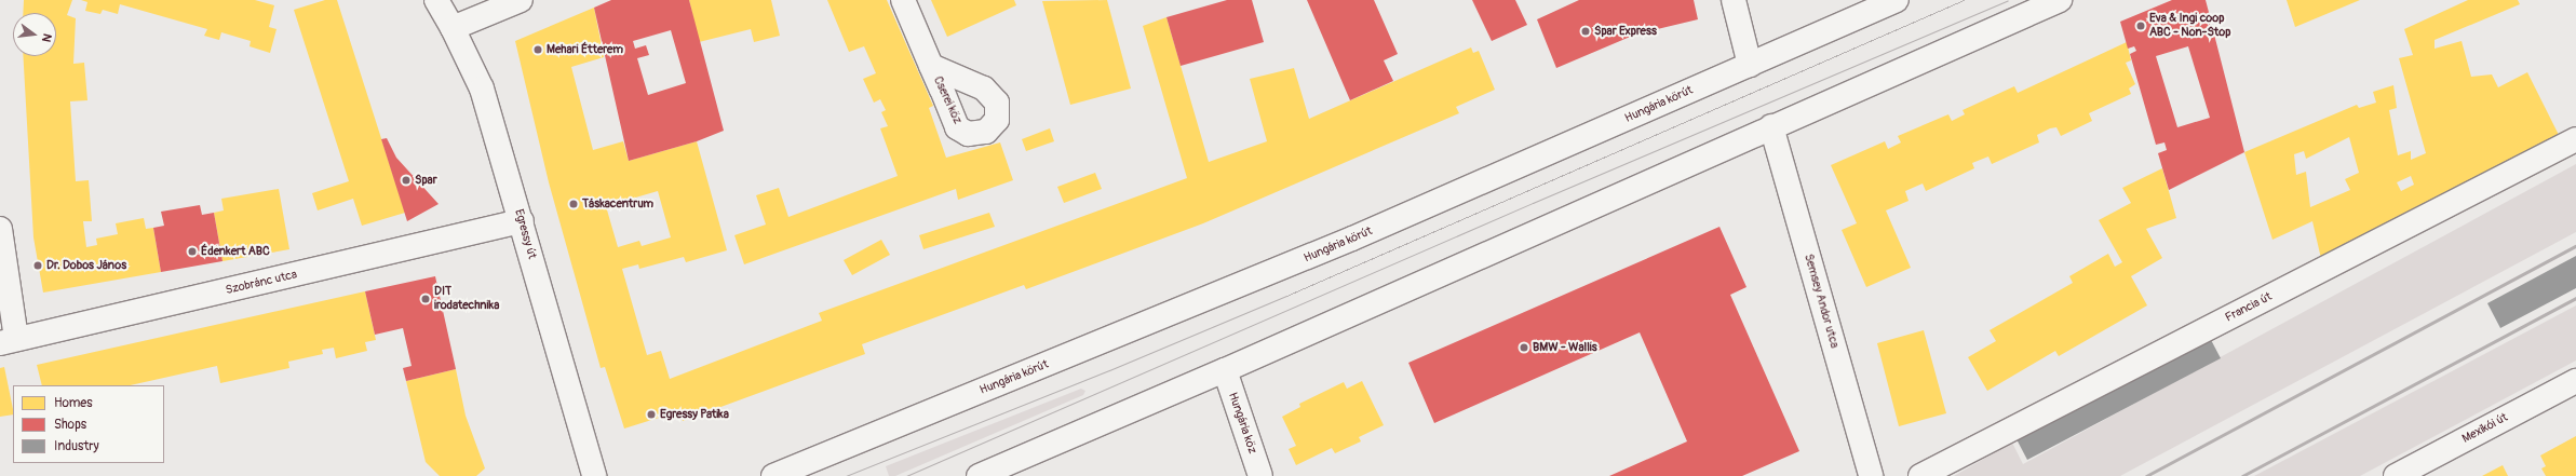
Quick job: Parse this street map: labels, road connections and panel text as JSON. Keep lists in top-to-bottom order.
{
  "streets": {
    "street": [
      "Cserei köz",
      "Hungária körút",
      "Egressy út",
      "Szobránc utca",
      "Semsey Andor utca",
      "Francia út",
      "Hungária köz",
      "Mexikói út"
    ]
  },
  "crossings": [
    ["Egressy út", "Szobránc utca"]
  ],
  "places": [
    "Eva & Ingi coop ABC - Non-Stop",
    "Spar Express",
    "Mehari Étterem",
    "Spar",
    "Táskacentrum",
    "Édenkert ABC",
    "Dr. Dobos János",
    "DIT irodatechnika",
    "BMW - Wallis",
    "Egressy Patika"
  ],
  "legend": ["Homes", "Shops", "Industry"],
  "north": "right"
}
